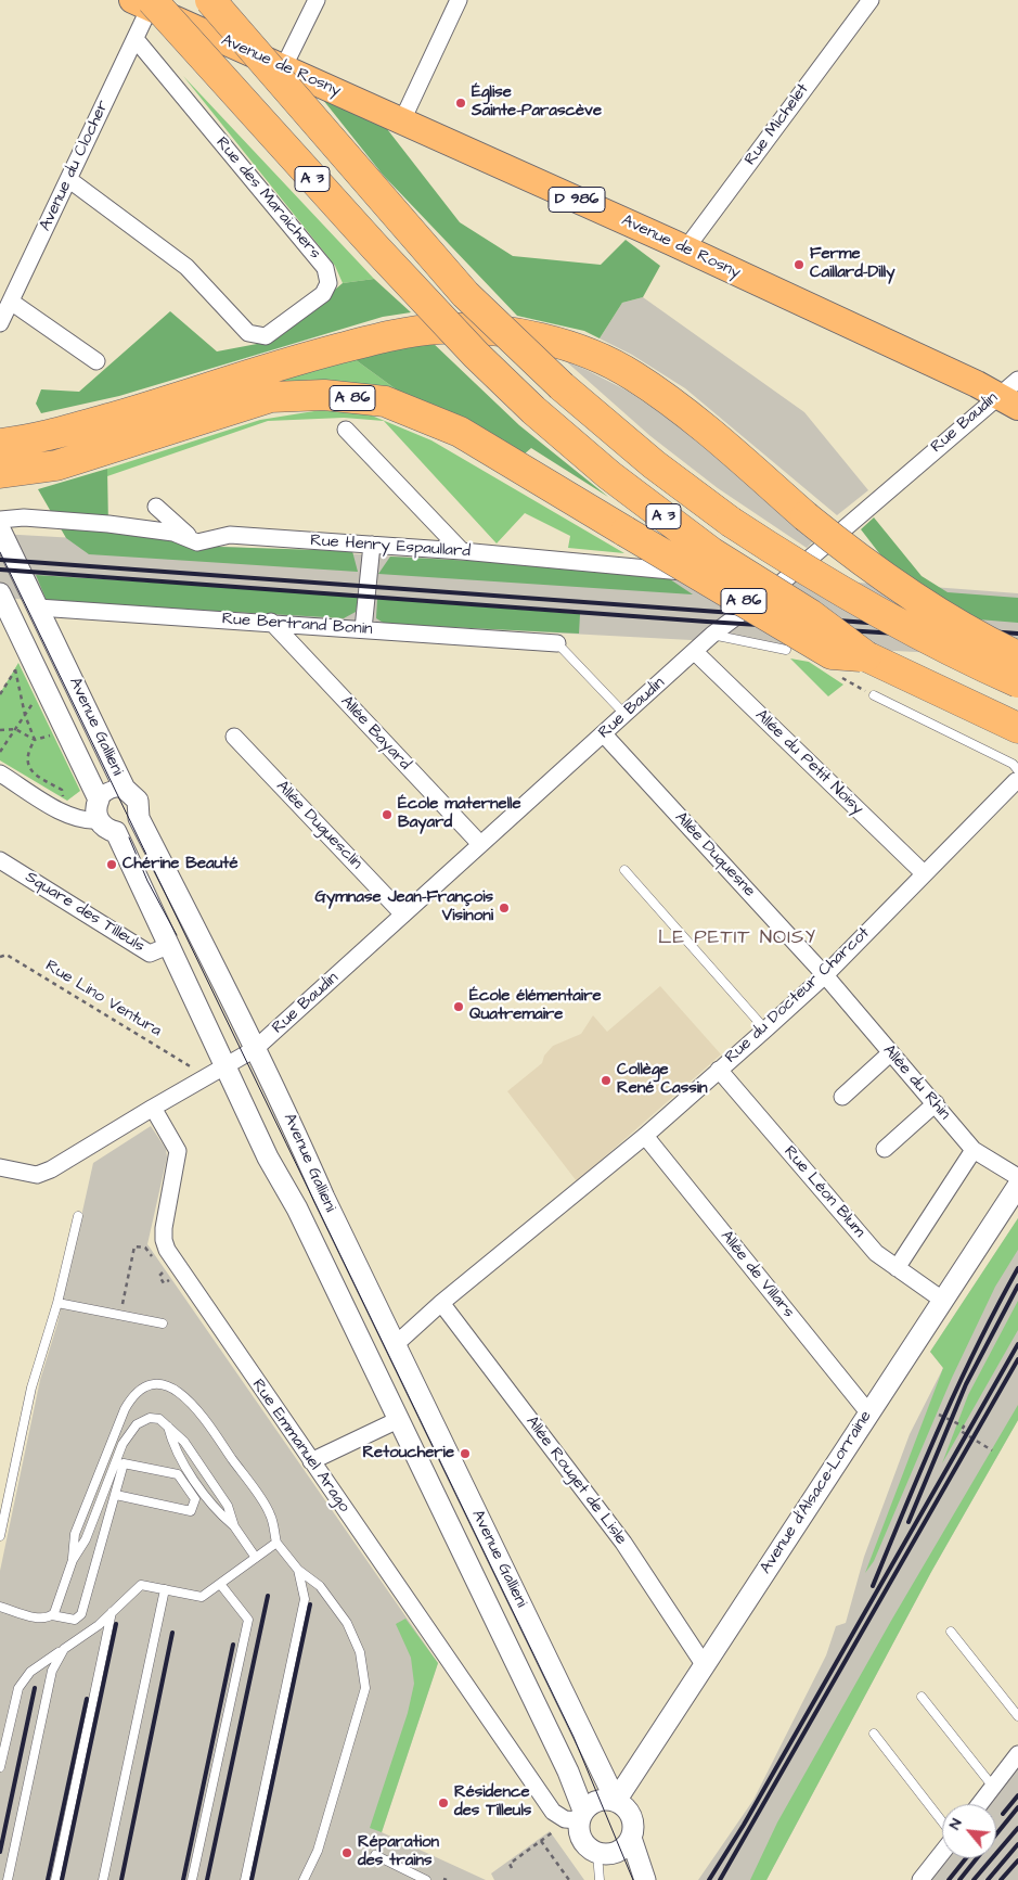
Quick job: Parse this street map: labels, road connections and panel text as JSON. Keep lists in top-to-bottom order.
{
  "streets": {
    "highway": ["A 3", "A 86"],
    "main road": ["Avenue de Rosny", "D 986"],
    "street": [
      "Rue Michelet",
      "Avenue du Clocher",
      "Rue des Maraichers",
      "Rue Baudin",
      "Rue Henry Espaullard",
      "Rue Bertrand Bonin",
      "Avenue Gallieni",
      "Allée Bayard",
      "Allée du Petit Noisy",
      "Allée Duguesclin",
      "Allée Duquesne",
      "Square des Tilleuls",
      "Rue du Docteur Charcot",
      "Allée du Rhin",
      "Rue Léon Blum",
      "Allée de Villars",
      "Rue Emmanuel Arago",
      "Allée Rouget de Lisle",
      "Avenue d'Alsace-Lorraine"
    ],
    "path": ["Rue Lino Ventura"]
  },
  "crossings": [
    ["Avenue de Rosny", "Rue Michelet"],
    ["Avenue de Rosny", "Avenue du Clocher"],
    ["Avenue de Rosny", "A 3"],
    ["Avenue de Rosny", "Rue Baudin"],
    ["Avenue du Clocher", "A 3"],
    ["Avenue du Clocher", "Rue des Maraichers"],
    ["A 3", "A 86"],
    ["Rue Baudin", "Rue Henry Espaullard"],
    ["Rue Baudin", "Avenue Gallieni"],
    ["Rue Baudin", "Allée Bayard"],
    ["Rue Baudin", "Allée du Petit Noisy"],
    ["Rue Baudin", "Allée Duguesclin"],
    ["Rue Baudin", "Allée Duquesne"],
    ["Rue Bertrand Bonin", "Avenue Gallieni"],
    ["Rue Bertrand Bonin", "Allée Bayard"],
    ["Avenue Gallieni", "Square des Tilleuls"],
    ["Avenue Gallieni", "Rue du Docteur Charcot"],
    ["Avenue Gallieni", "Rue Emmanuel Arago"],
    ["Avenue Gallieni", "Avenue d'Alsace-Lorraine"],
    ["Allée du Petit Noisy", "Rue du Docteur Charcot"],
    ["Allée Duquesne", "Rue du Docteur Charcot"],
    ["Allée Duquesne", "Allée du Rhin"],
    ["Rue du Docteur Charcot", "Allée du Rhin"],
    ["Rue du Docteur Charcot", "Rue Léon Blum"],
    ["Rue du Docteur Charcot", "Allée de Villars"],
    ["Rue du Docteur Charcot", "Allée Rouget de Lisle"],
    ["Rue Léon Blum", "Avenue d'Alsace-Lorraine"],
    ["Allée de Villars", "Avenue d'Alsace-Lorraine"],
    ["Rue Emmanuel Arago", "Avenue d'Alsace-Lorraine"],
    ["Allée Rouget de Lisle", "Avenue d'Alsace-Lorraine"]
  ],
  "districts": ["LE PETIT NOISY"],
  "places": [
    "Église Sainte-Parascève",
    "Ferme Caillard-Dilly",
    "École maternelle Bayard",
    "Chérine Beauté",
    "Gymnase Jean-François Visinoni",
    "École élémentaire Quatremaire",
    "Collège René Cassin",
    "Retoucherie",
    "Résidence des Tilleuls",
    "Réparation des trains"
  ],
  "north": "top left"
}
